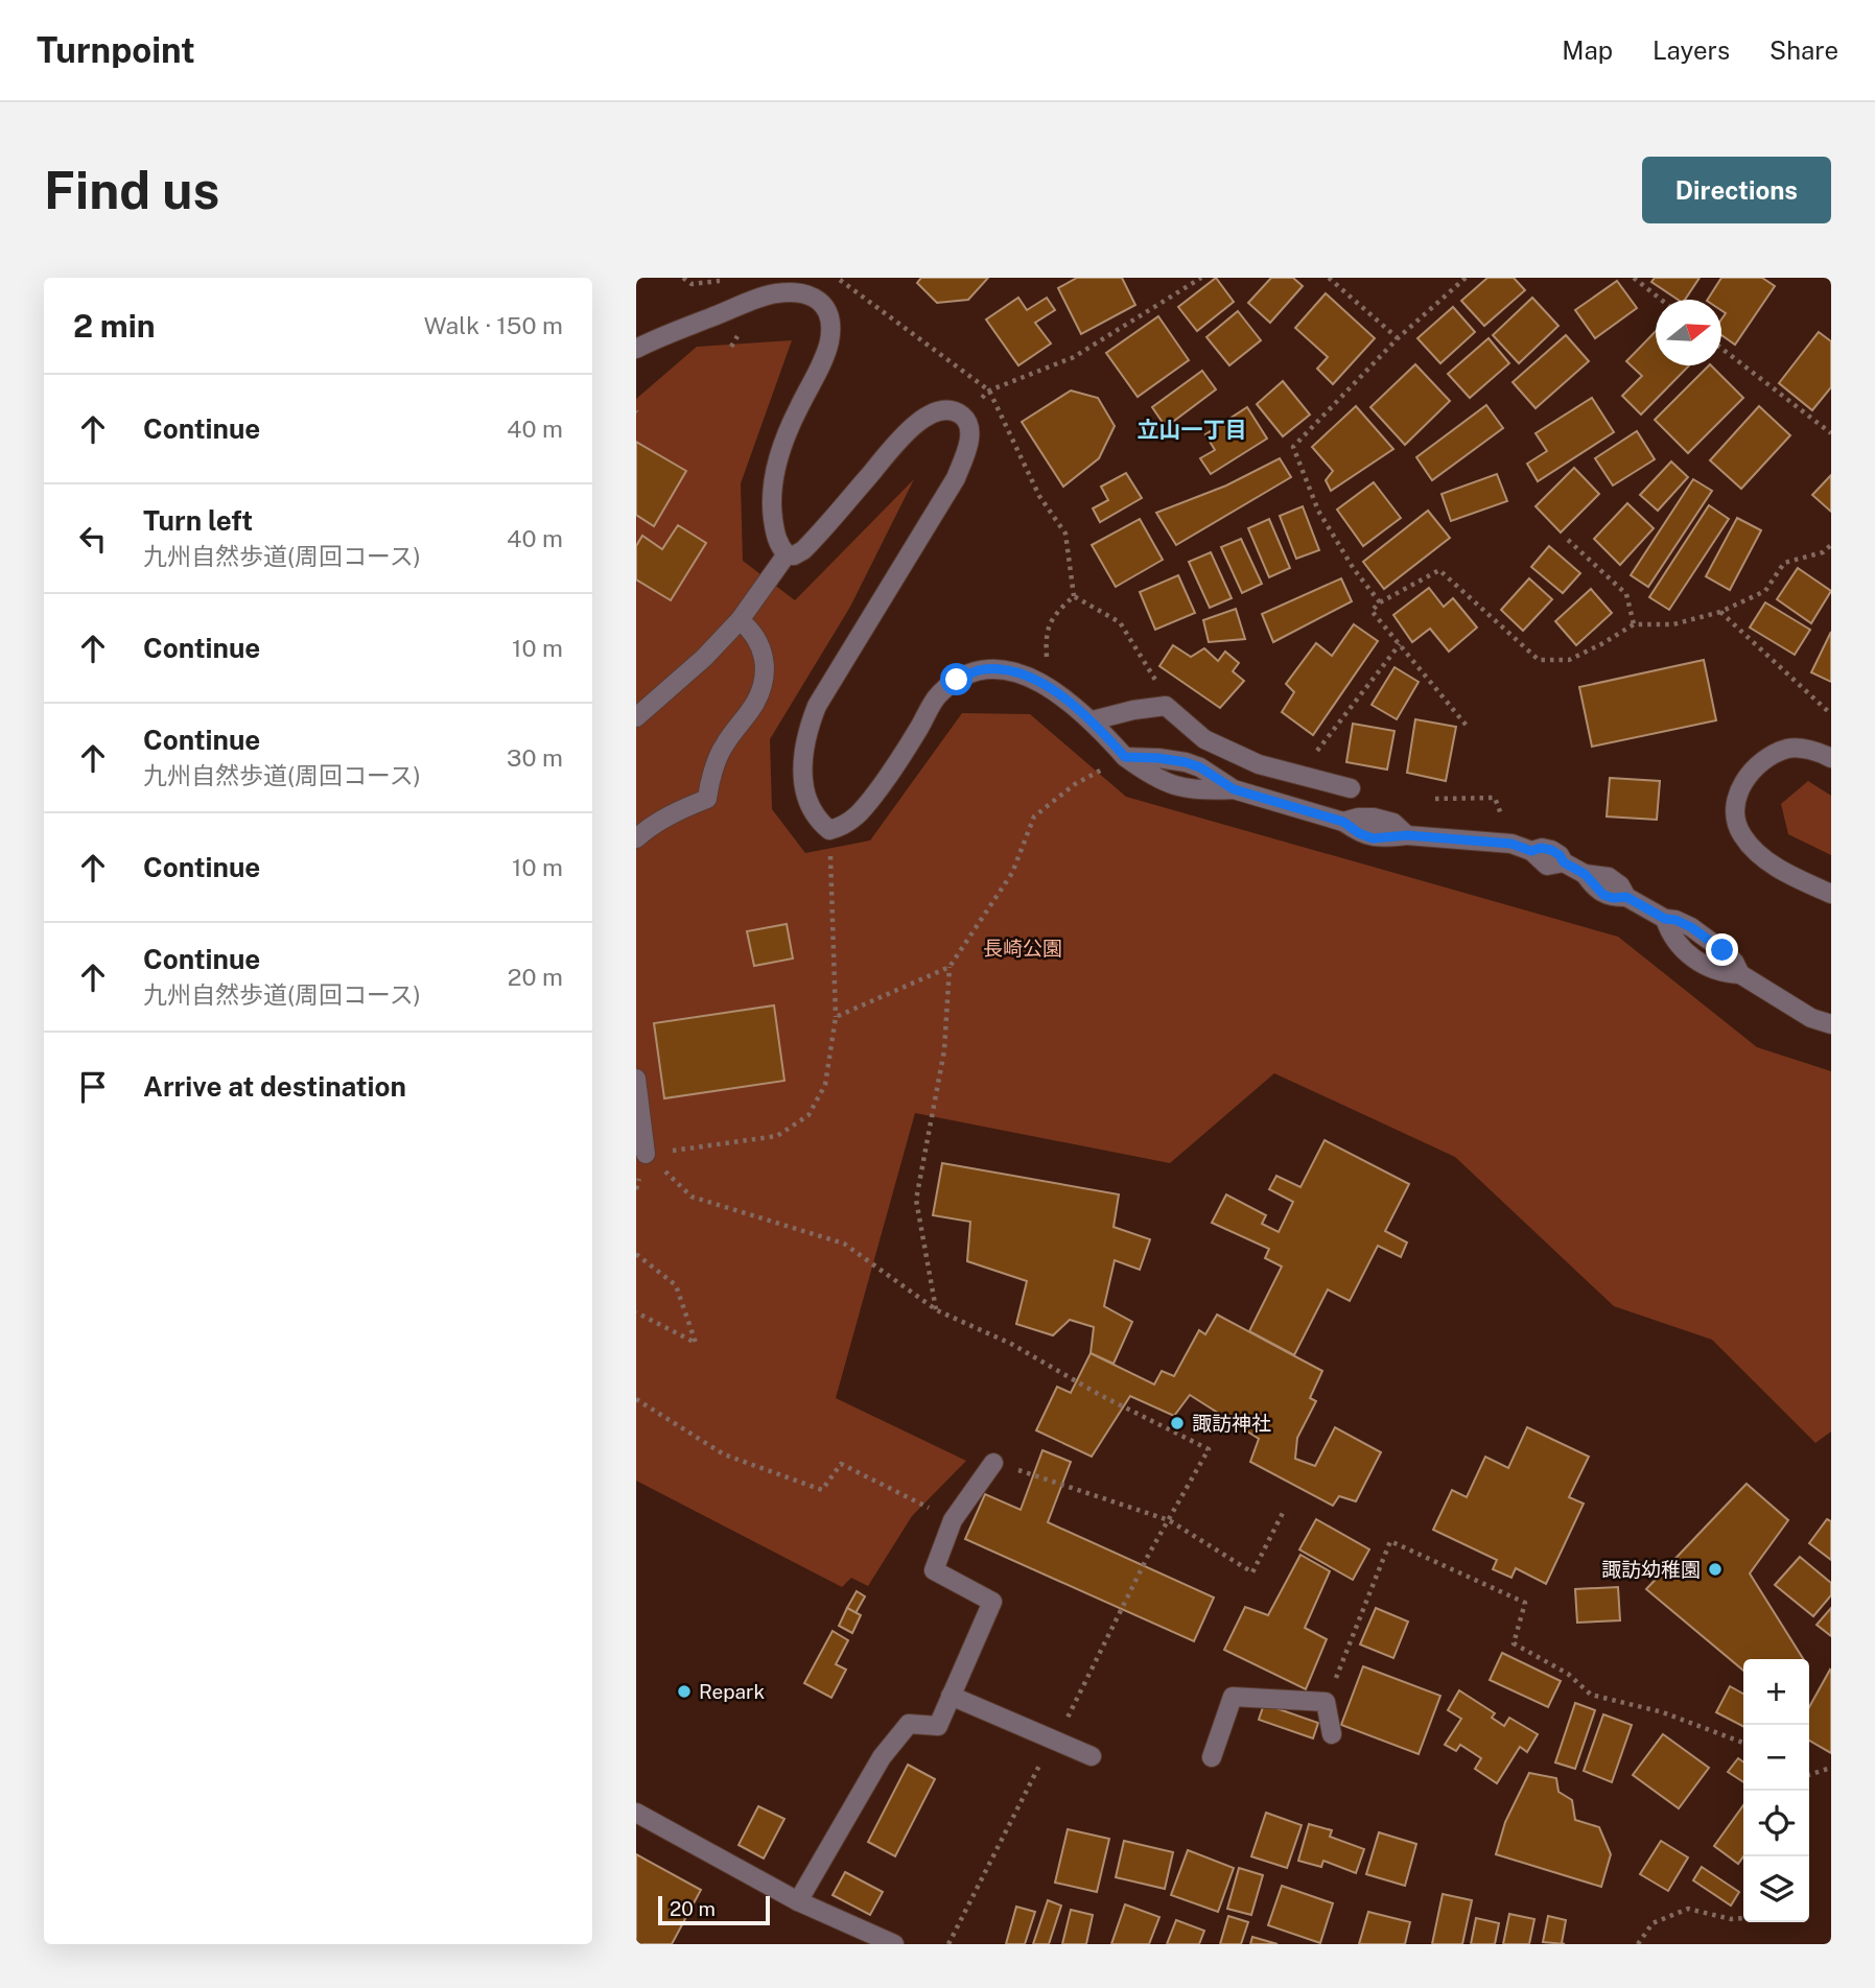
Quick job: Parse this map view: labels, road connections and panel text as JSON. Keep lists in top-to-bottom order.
{
  "districts": ["立山一丁目"],
  "parks": ["長崎公園"],
  "places": ["諏訪神社", "諏訪幼稚園", "Repark"],
  "scale_bar": "20 m",
  "north": "right",
  "page": {
    "header": "Turnpoint",
    "nav": ["Map", "Layers", "Share"],
    "buttons": "Directions",
    "title": "Find us",
    "heading": ["2 min", "Walk · 150 m"],
    "list": [
      ["Continue", "40 m"],
      ["Turn left", "九州自然歩道(周回コース)", "40 m"],
      ["Continue", "10 m"],
      ["Continue", "九州自然歩道(周回コース)", "30 m"],
      ["Continue", "10 m"],
      ["Continue", "九州自然歩道(周回コース)", "20 m"],
      "Arrive at destination"
    ],
    "map_buttons": ["+", "−"],
    "scale": "20 m"
  }
}
